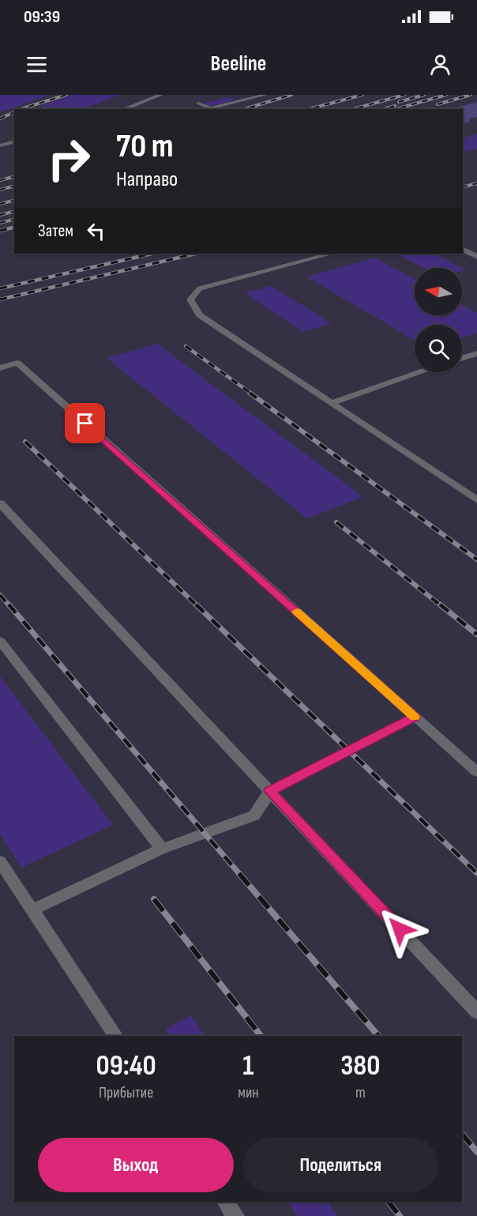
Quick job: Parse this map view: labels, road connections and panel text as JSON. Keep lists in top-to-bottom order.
{
  "north": "left",
  "page": {
    "status": "09:39",
    "header": "Beeline",
    "turn": ["70 m", "Направо"],
    "then": "Затем",
    "eta": [
      "09:40",
      "Прибытие",
      "1",
      "мин",
      "380",
      "m"
    ],
    "buttons": ["Выход", "Поделиться"]
  }
}
